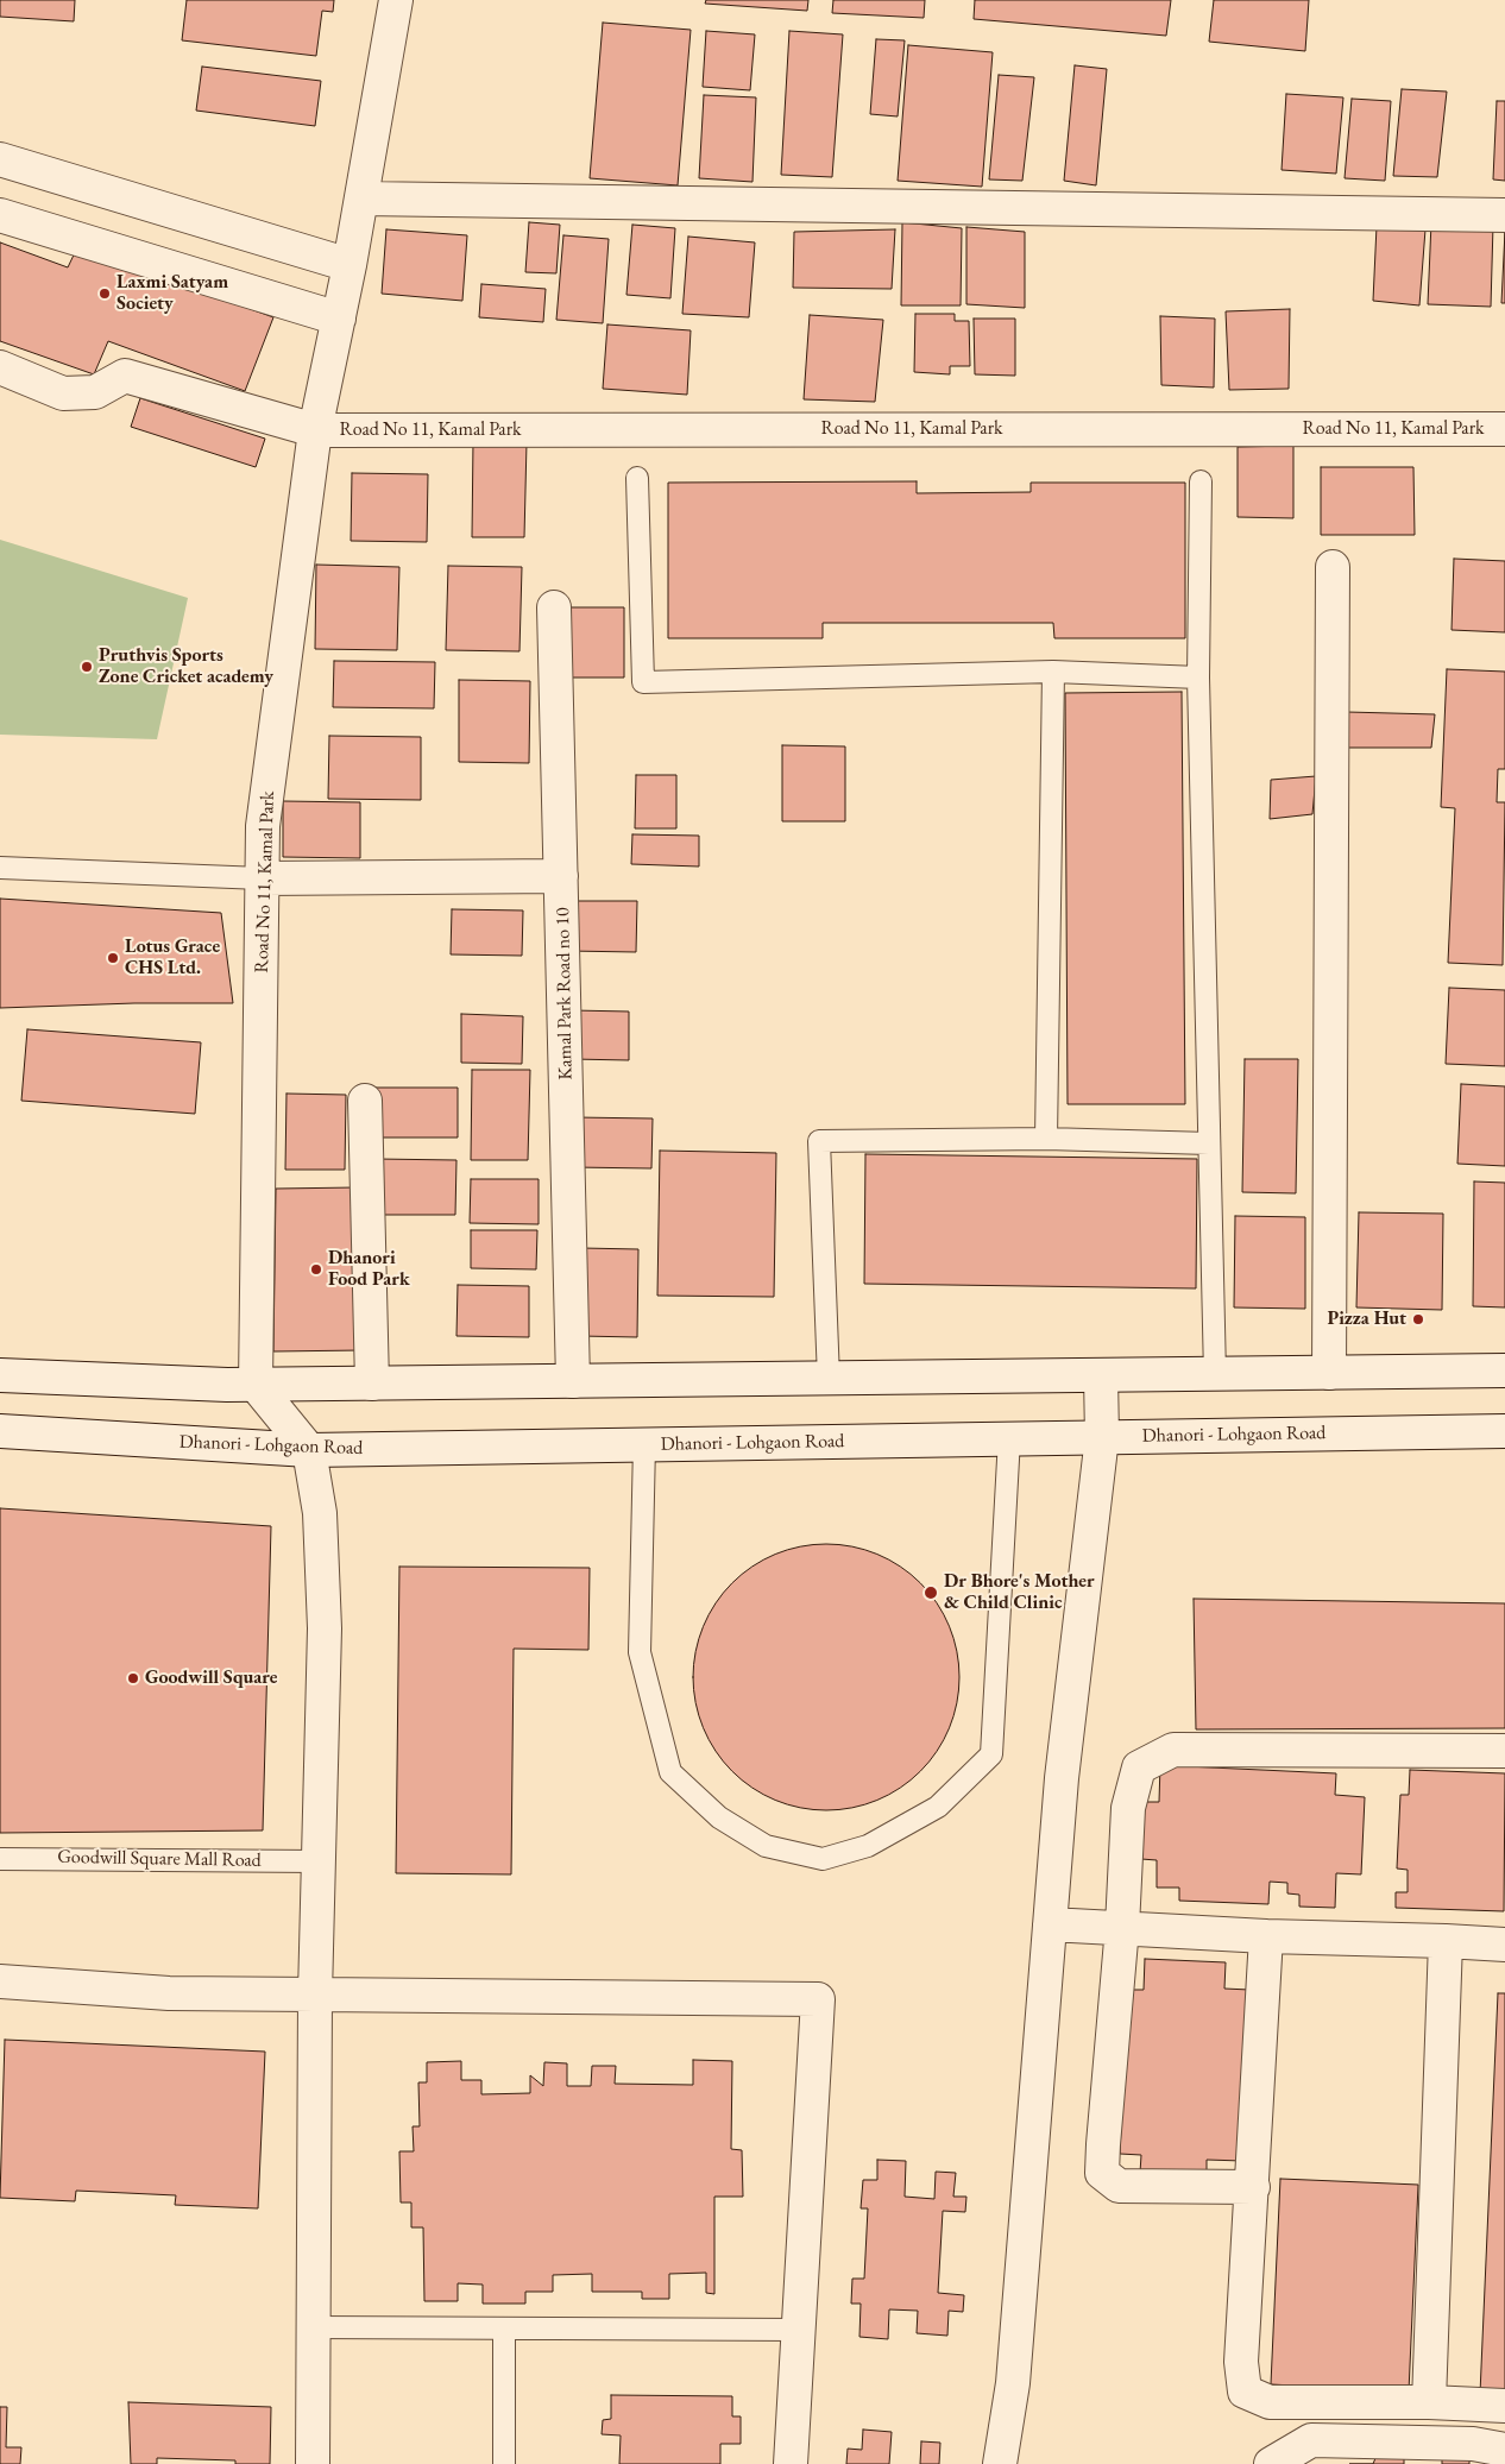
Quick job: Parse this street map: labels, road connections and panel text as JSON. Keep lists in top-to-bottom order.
{
  "streets": {
    "street": ["Road No 11, Kamal Park", "Kamal Park Road no 10", "Dhanori - Lohgaon Road"],
    "lane": ["Goodwill Square Mall Road"]
  },
  "places": [
    "Laxmi Satyam Society",
    "Pruthvis Sports Zone Cricket academy",
    "Lotus Grace CHS Ltd.",
    "Dhanori Food Park",
    "Pizza Hut",
    "Dr Bhore's Mother & Child Clinic",
    "Goodwill Square"
  ]
}
